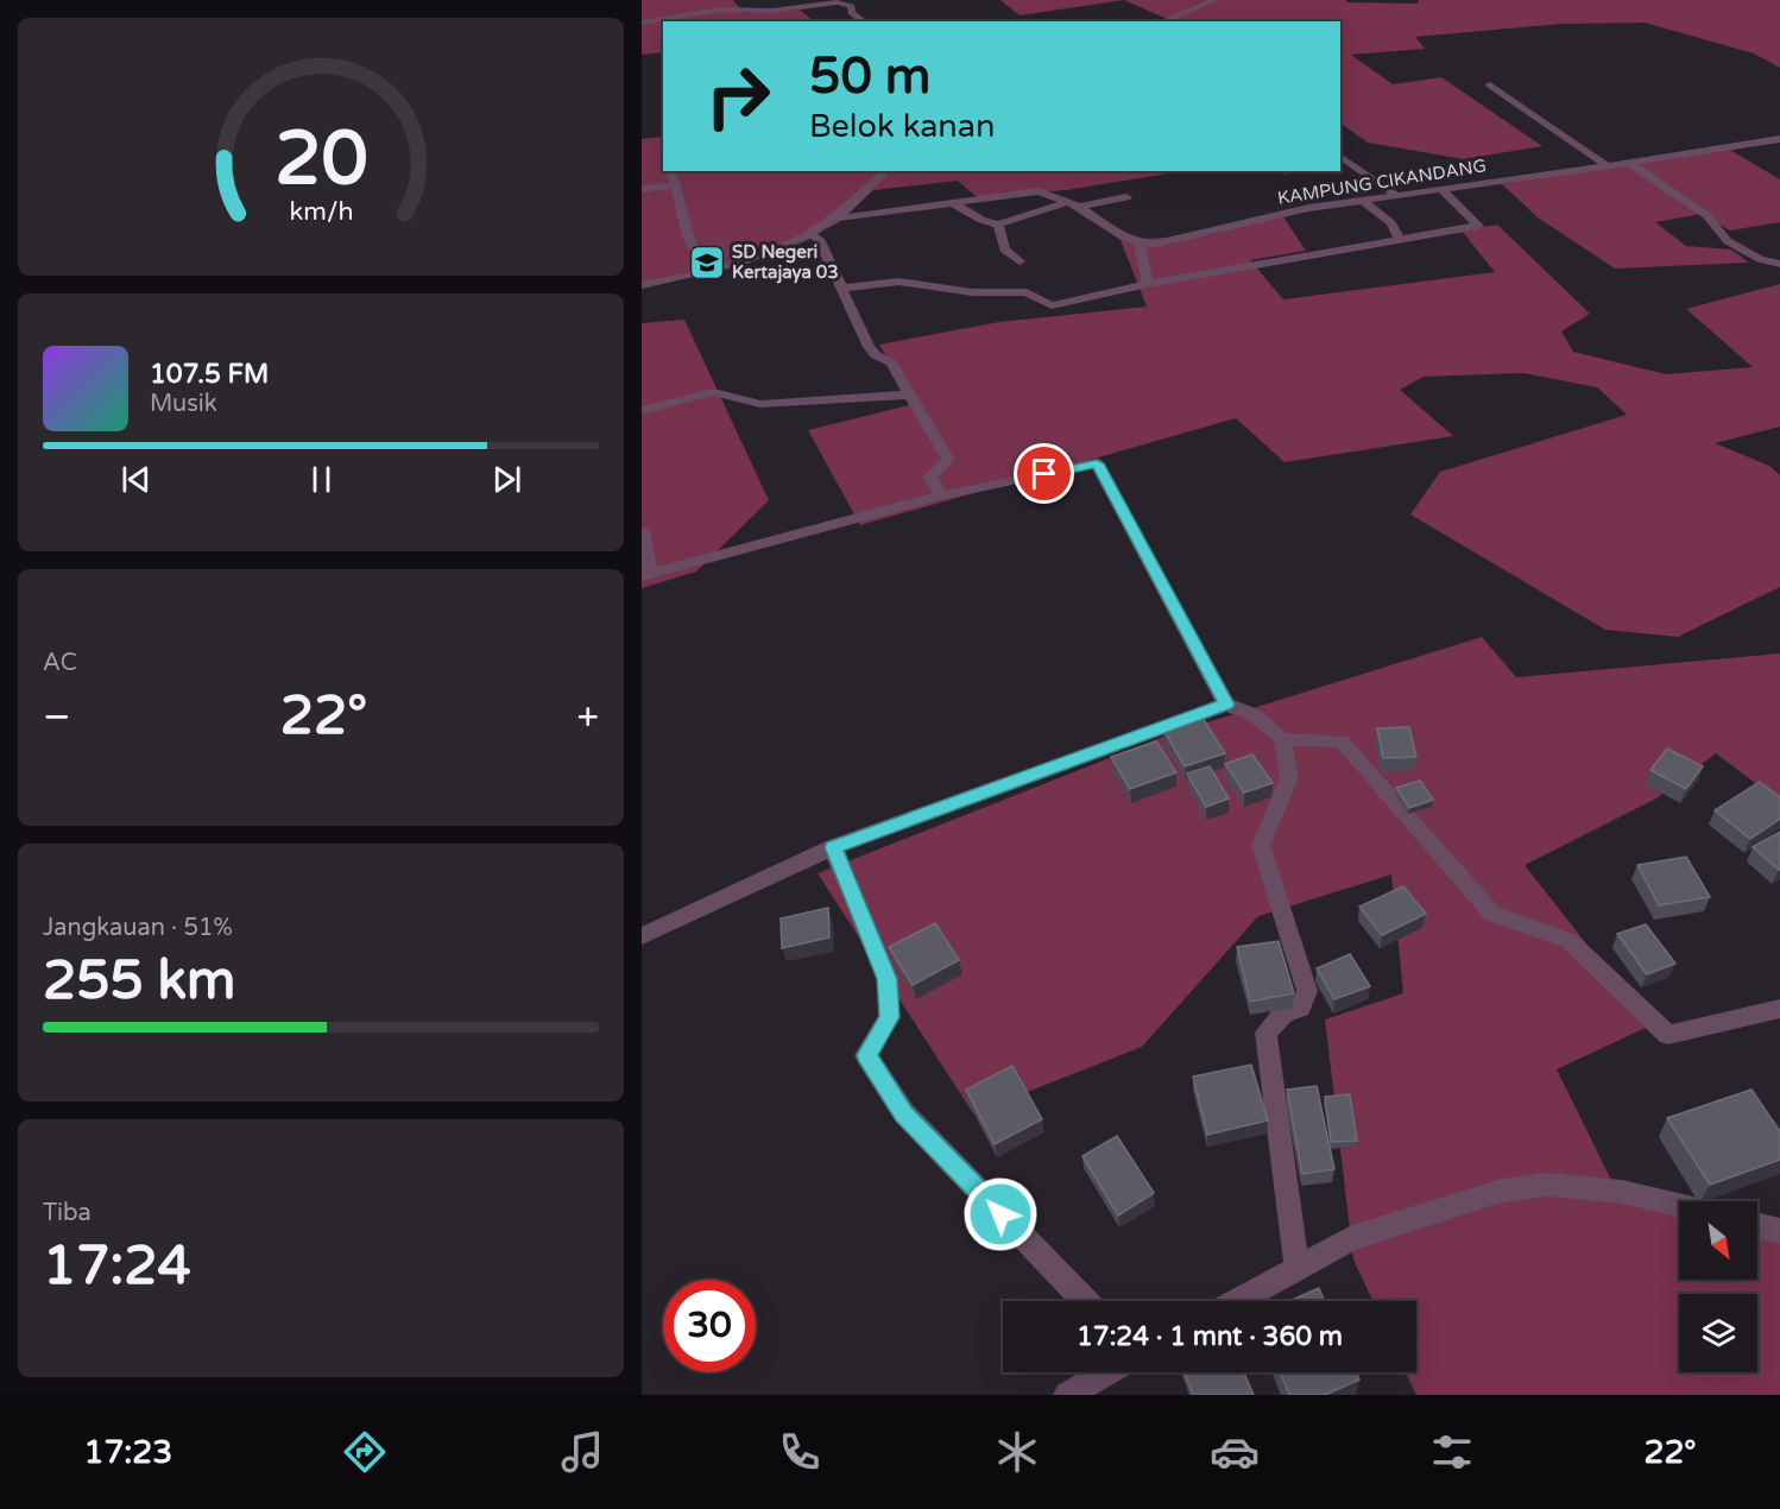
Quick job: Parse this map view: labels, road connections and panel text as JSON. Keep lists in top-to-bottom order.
{
  "streets": {
    "street": ["KAMPUNG CIKANDANG"]
  },
  "places": {
    "school or university": ["SD Negeri Kertajaya 03"]
  },
  "north": "bottom right",
  "page": {
    "turn": ["50 m", "Belok kanan"],
    "song": ["107.5 FM", "Musik"],
    "tile": [
      "AC",
      ["Jangkauan · 51%", "255 km"],
      ["Tiba", "17:24"]
    ],
    "heat": ["−", "22°", "+"],
    "limit": "30",
    "trip": "17:24 · 1 mnt · 360 m",
    "tabs": ["17:23", "22°"],
    "gauge": ["20", "km/h"]
  }
}
